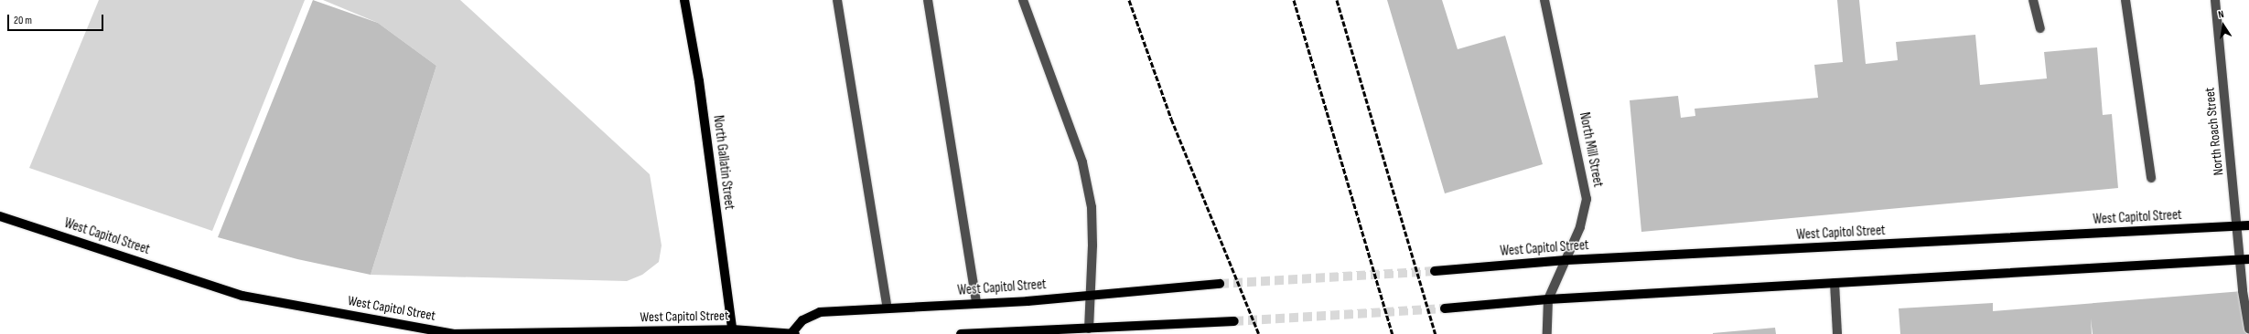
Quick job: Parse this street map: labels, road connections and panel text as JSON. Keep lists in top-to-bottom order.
{
  "streets": {
    "main road": ["North Gallatin Street", "West Capitol Street"],
    "street": ["North Roach Street", "North Mill Street"]
  },
  "crossings": [
    ["North Roach Street", "West Capitol Street"],
    ["North Mill Street", "West Capitol Street"],
    ["North Gallatin Street", "West Capitol Street"]
  ],
  "scale_bar": "20 m",
  "north": "top"
}
